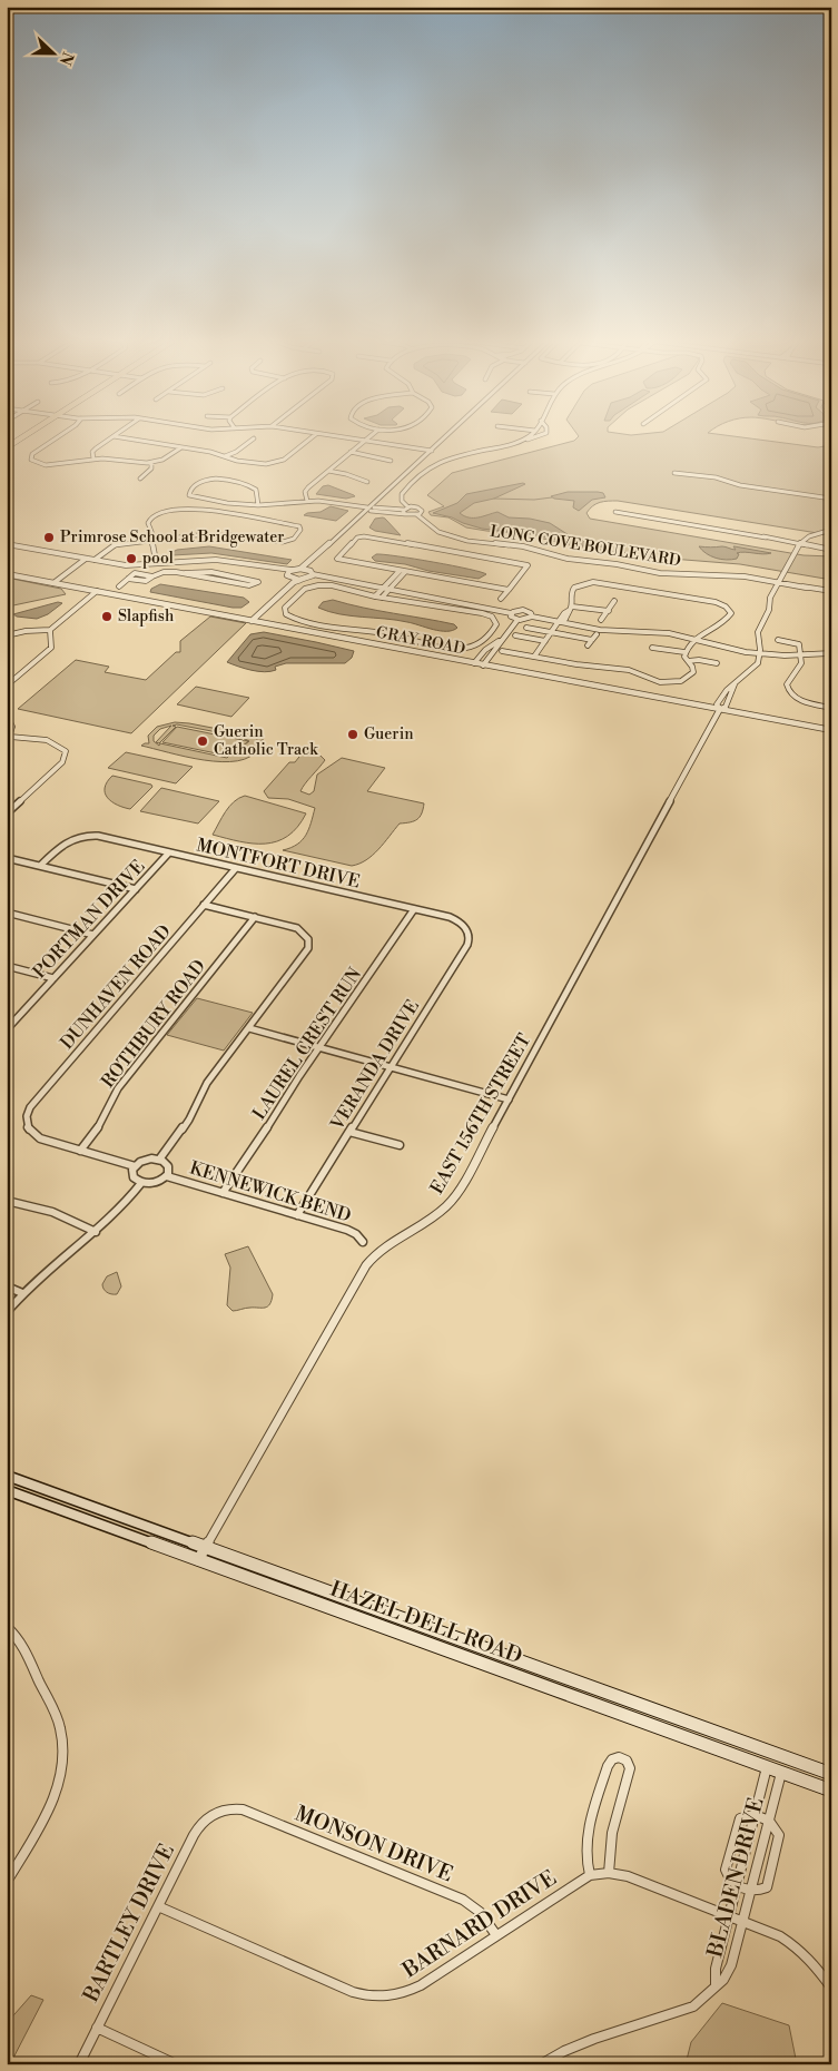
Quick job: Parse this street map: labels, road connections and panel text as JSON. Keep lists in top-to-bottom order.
{
  "streets": {
    "main road": ["HAZEL DELL ROAD"],
    "street": [
      "LONG COVE BOULEVARD",
      "GRAY ROAD",
      "MONTFORT DRIVE",
      "PORTMAN DRIVE",
      "DUNHAVEN ROAD",
      "ROTHBURY ROAD",
      "LAUREL CREST RUN",
      "VERANDA DRIVE",
      "EAST 156TH STREET",
      "KENNEWICK BEND",
      "MONSON DRIVE",
      "BLADEN DRIVE",
      "BARTLEY DRIVE",
      "BARNARD DRIVE"
    ]
  },
  "crossings": [
    ["GRAY ROAD", "EAST 156TH STREET"],
    ["MONTFORT DRIVE", "PORTMAN DRIVE"],
    ["MONTFORT DRIVE", "DUNHAVEN ROAD"],
    ["MONTFORT DRIVE", "LAUREL CREST RUN"],
    ["MONTFORT DRIVE", "VERANDA DRIVE"],
    ["DUNHAVEN ROAD", "ROTHBURY ROAD"],
    ["LAUREL CREST RUN", "KENNEWICK BEND"],
    ["VERANDA DRIVE", "KENNEWICK BEND"],
    ["EAST 156TH STREET", "HAZEL DELL ROAD"],
    ["HAZEL DELL ROAD", "BLADEN DRIVE"],
    ["MONSON DRIVE", "BARTLEY DRIVE"],
    ["MONSON DRIVE", "BARNARD DRIVE"],
    ["BLADEN DRIVE", "BARNARD DRIVE"],
    ["BARTLEY DRIVE", "BARNARD DRIVE"]
  ],
  "places": [
    "Primrose School at Bridgewater",
    "pool",
    "Slapfish",
    "Guerin",
    "Guerin Catholic Track"
  ],
  "north": "right"
}
